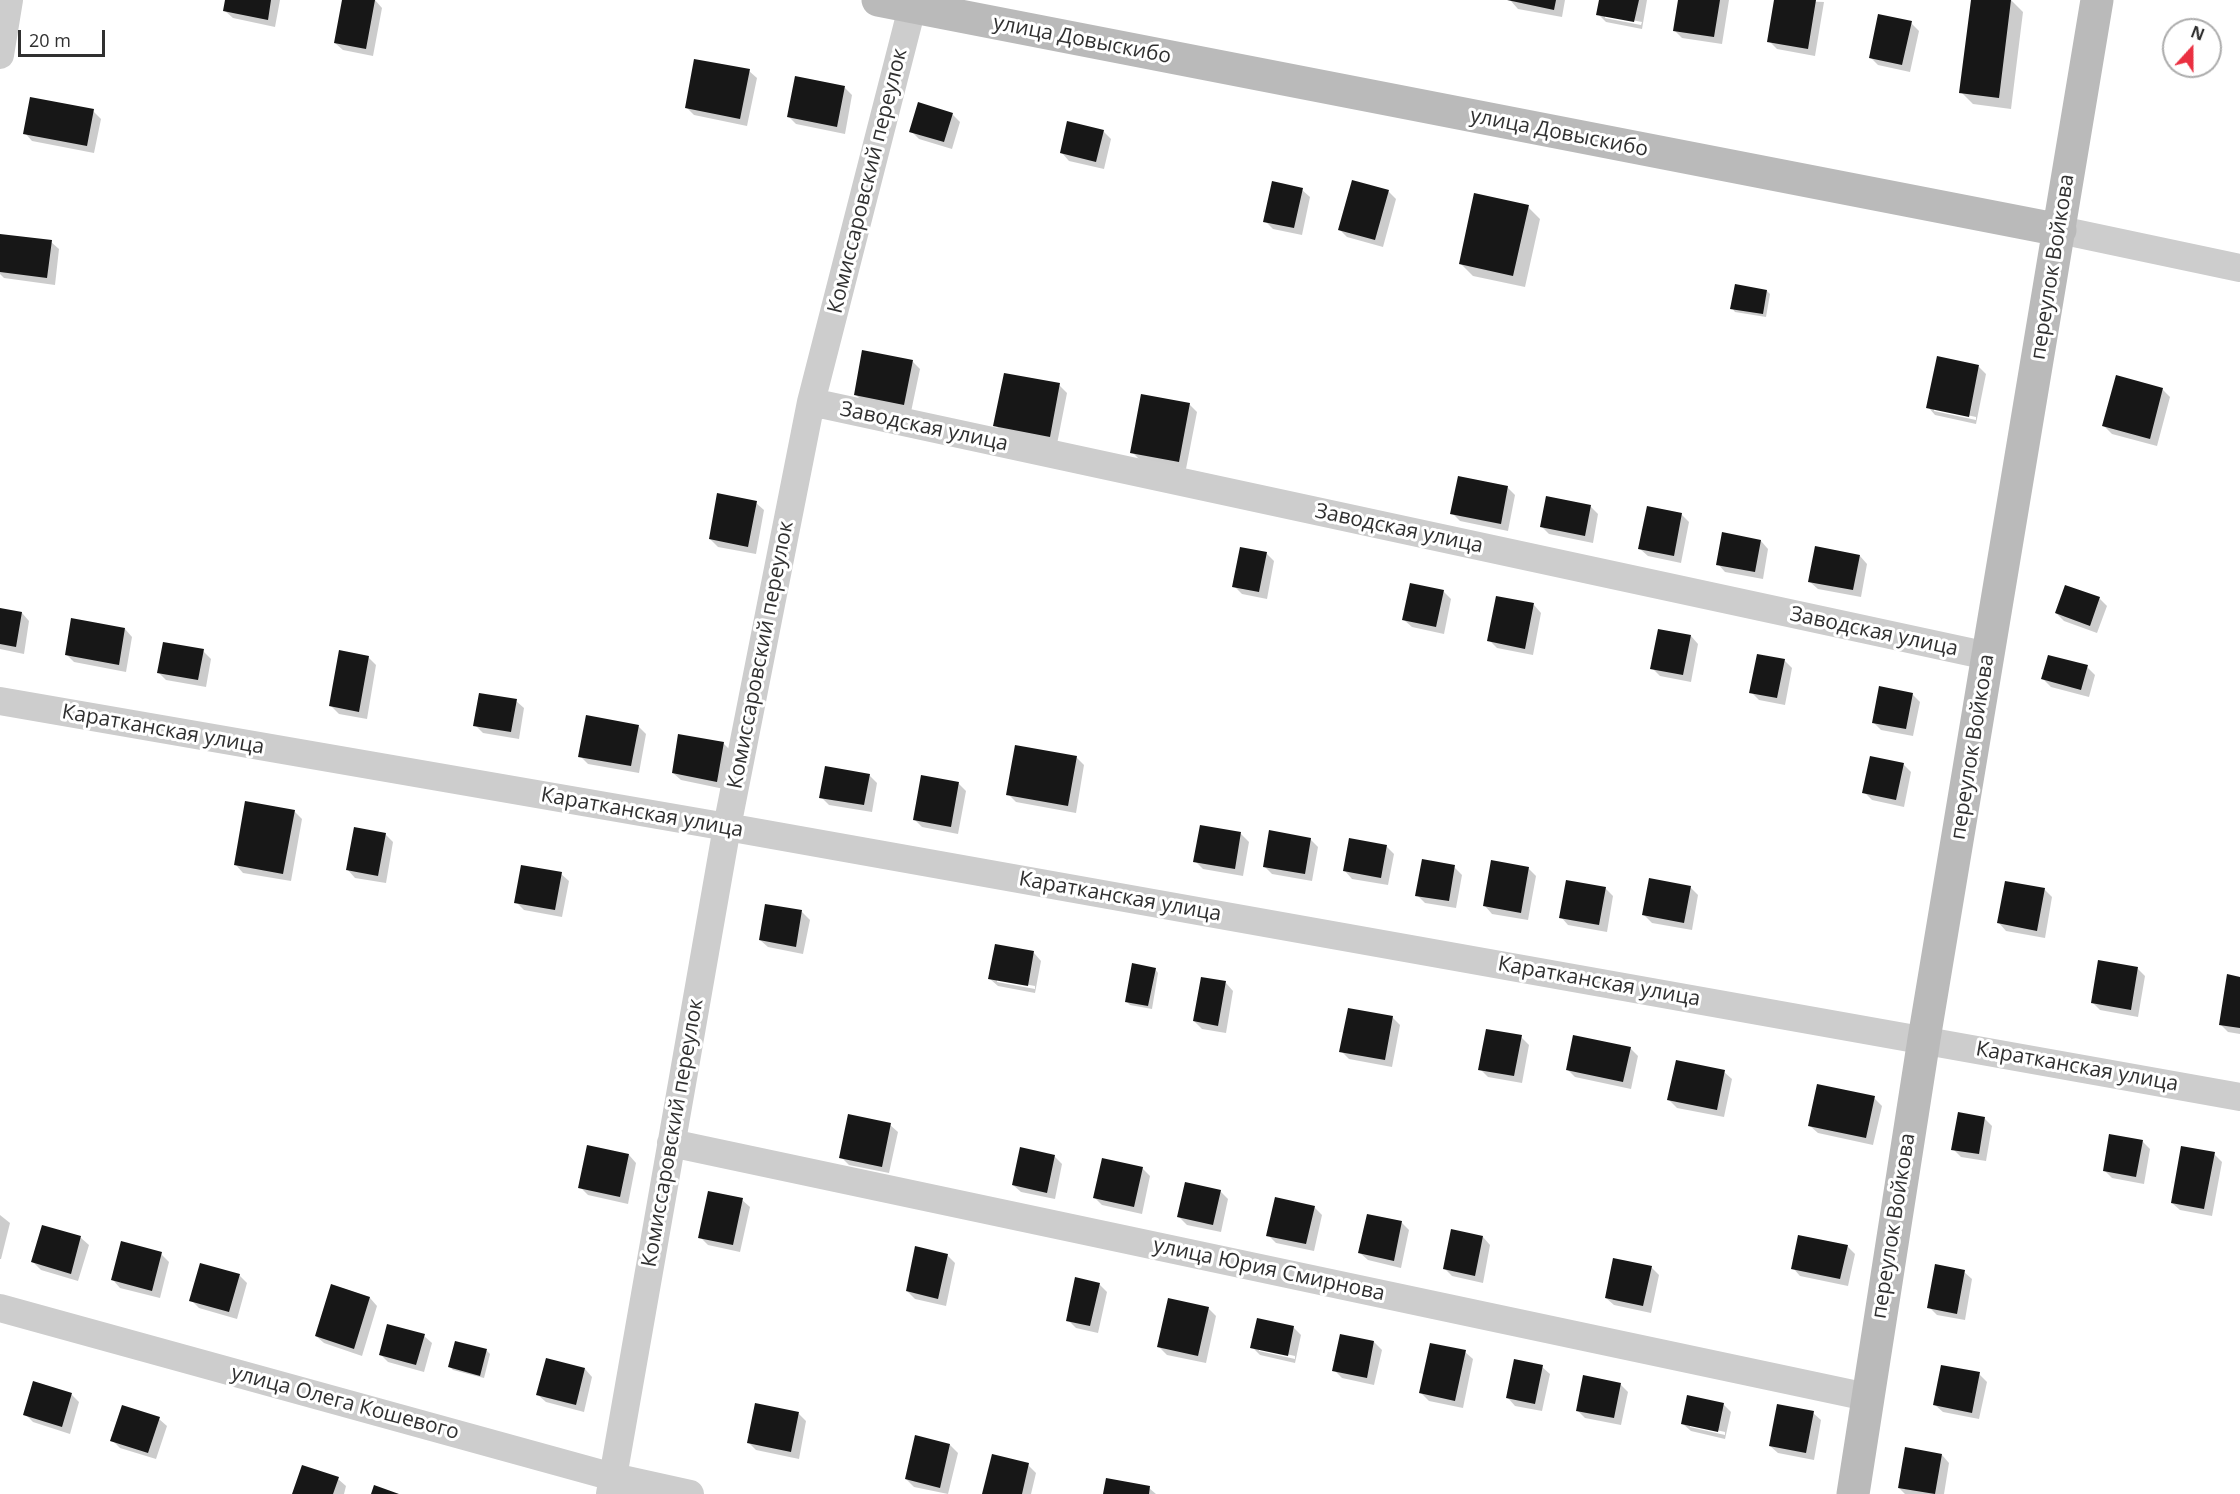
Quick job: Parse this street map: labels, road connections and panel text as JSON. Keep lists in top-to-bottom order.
{
  "streets": {
    "street": [
      "улица Довыскибо",
      "Комиссаровский переулок",
      "переулок Войкова",
      "Заводская улица",
      "Каратканская улица",
      "улица Юрия Смирнова",
      "улица Олега Кошевого"
    ]
  },
  "crossings": [
    ["улица Довыскибо", "Комиссаровский переулок"],
    ["улица Довыскибо", "переулок Войкова"],
    ["Комиссаровский переулок", "Заводская улица"],
    ["Комиссаровский переулок", "Каратканская улица"],
    ["Комиссаровский переулок", "улица Юрия Смирнова"],
    ["Комиссаровский переулок", "улица Олега Кошевого"],
    ["переулок Войкова", "Заводская улица"],
    ["переулок Войкова", "Каратканская улица"],
    ["переулок Войкова", "улица Юрия Смирнова"]
  ],
  "scale_bar": "20 m",
  "north": "top"
}
